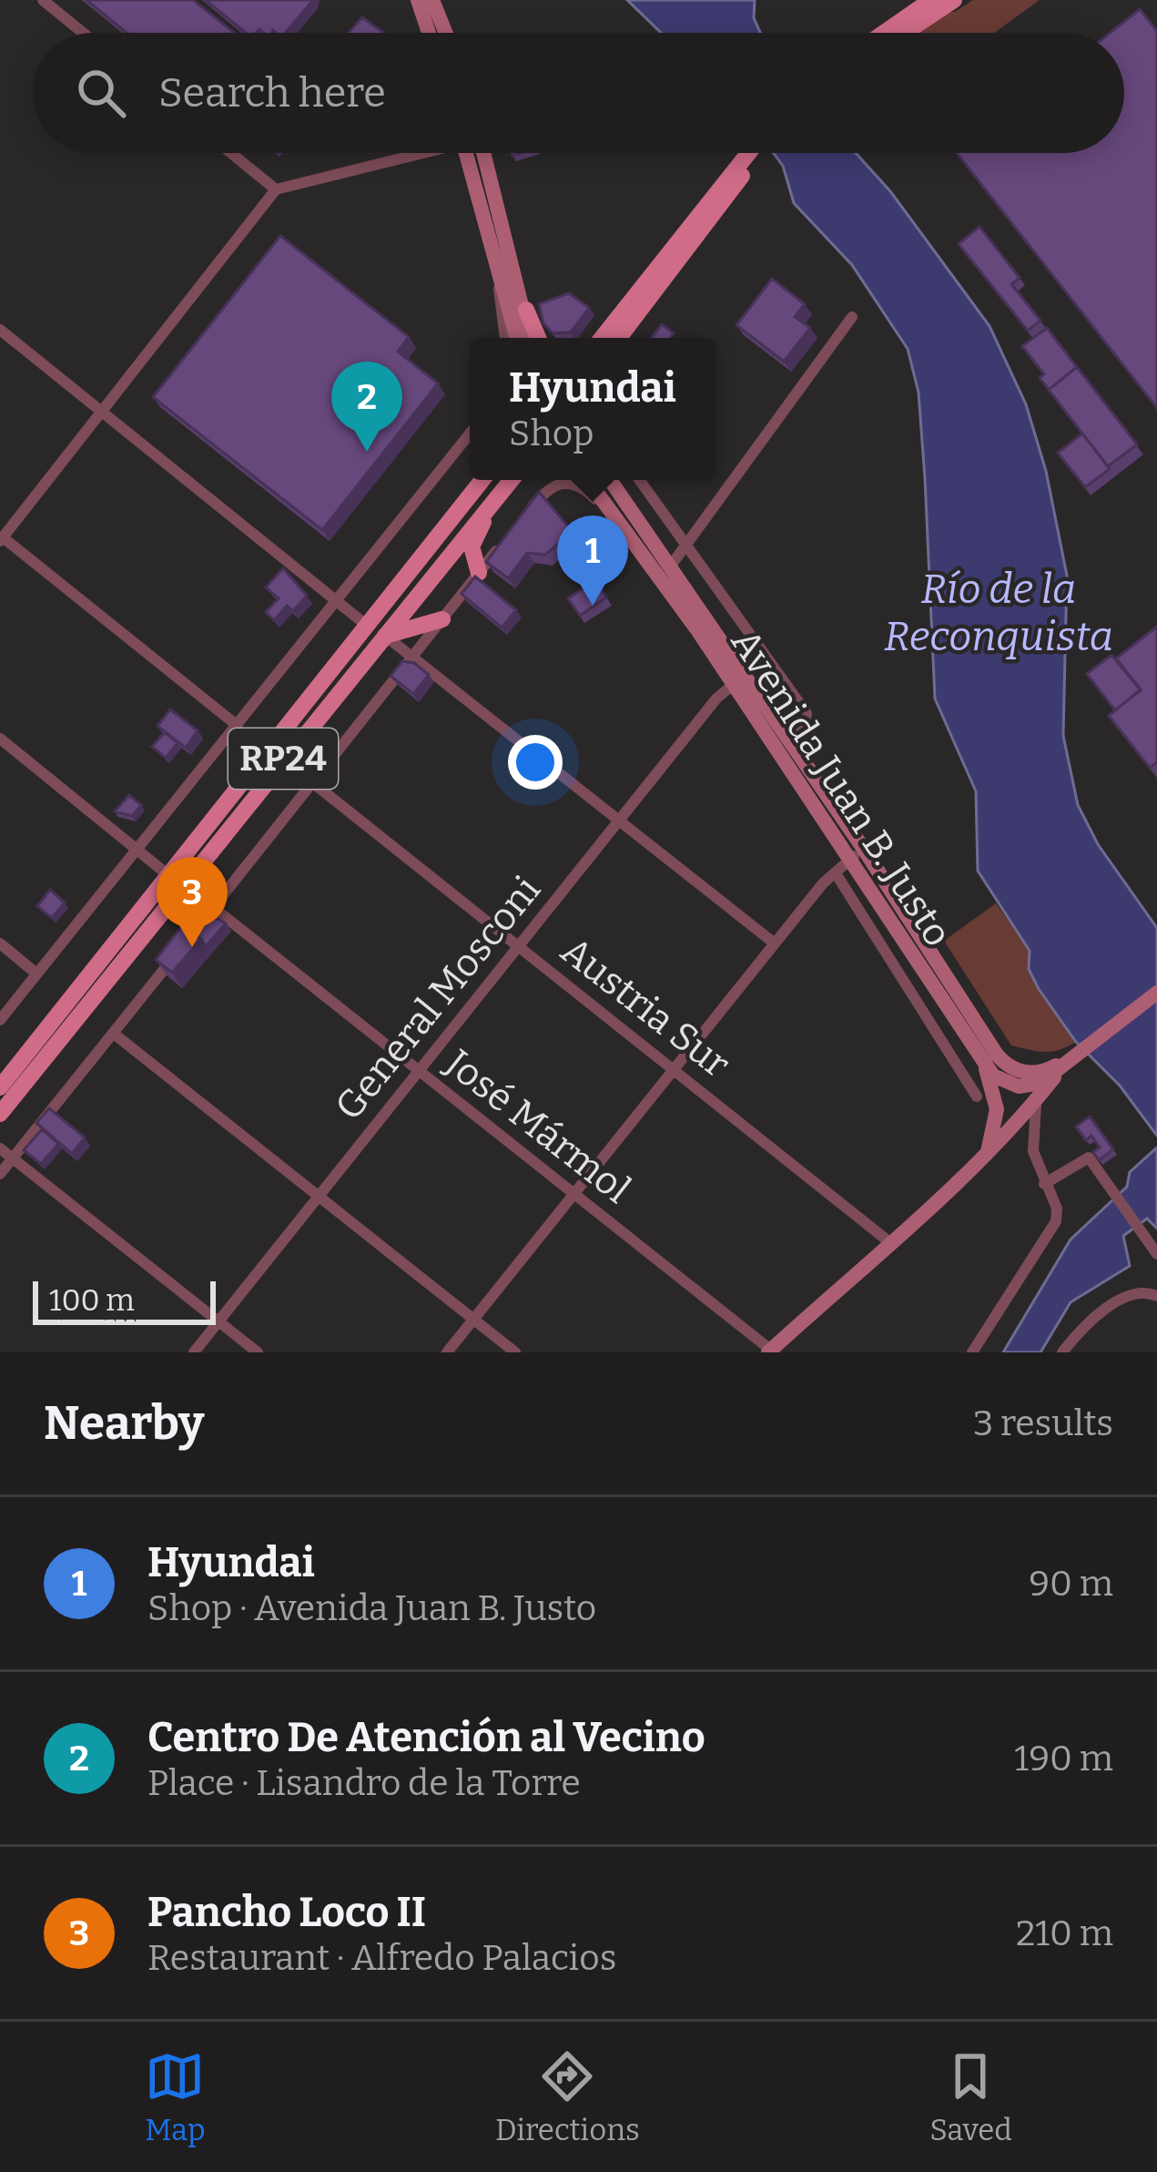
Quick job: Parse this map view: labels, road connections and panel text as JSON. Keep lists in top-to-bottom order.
{
  "streets": {
    "main road": ["RP24", "Avenida Juan B. Justo"],
    "street": ["General Mosconi", "Austria Sur", "José Mármol"]
  },
  "crossings": [
    ["RP24", "José Mármol"],
    ["Avenida Juan B. Justo", "General Mosconi"],
    ["General Mosconi", "Austria Sur"],
    ["General Mosconi", "José Mármol"]
  ],
  "water": ["Río de la Reconquista"],
  "scale_bar": "100 m",
  "page": {
    "search": "Search here",
    "popup": ["Hyundai", "Shop"],
    "pins": ["2", "1", "3"],
    "scale": "100 m",
    "heading": ["Nearby", "3 results"],
    "list": [
      {
        "mark": "1",
        "name": "Hyundai",
        "note": "Shop · Avenida Juan B. Justo",
        "value": "90 m"
      },
      {
        "mark": "2",
        "name": "Centro De Atención al Vecino",
        "note": "Place · Lisandro de la Torre",
        "value": "190 m"
      },
      {
        "mark": "3",
        "name": "Pancho Loco II",
        "note": "Restaurant · Alfredo Palacios",
        "value": "210 m"
      }
    ],
    "nav": ["Map", "Directions", "Saved"]
  }
}
